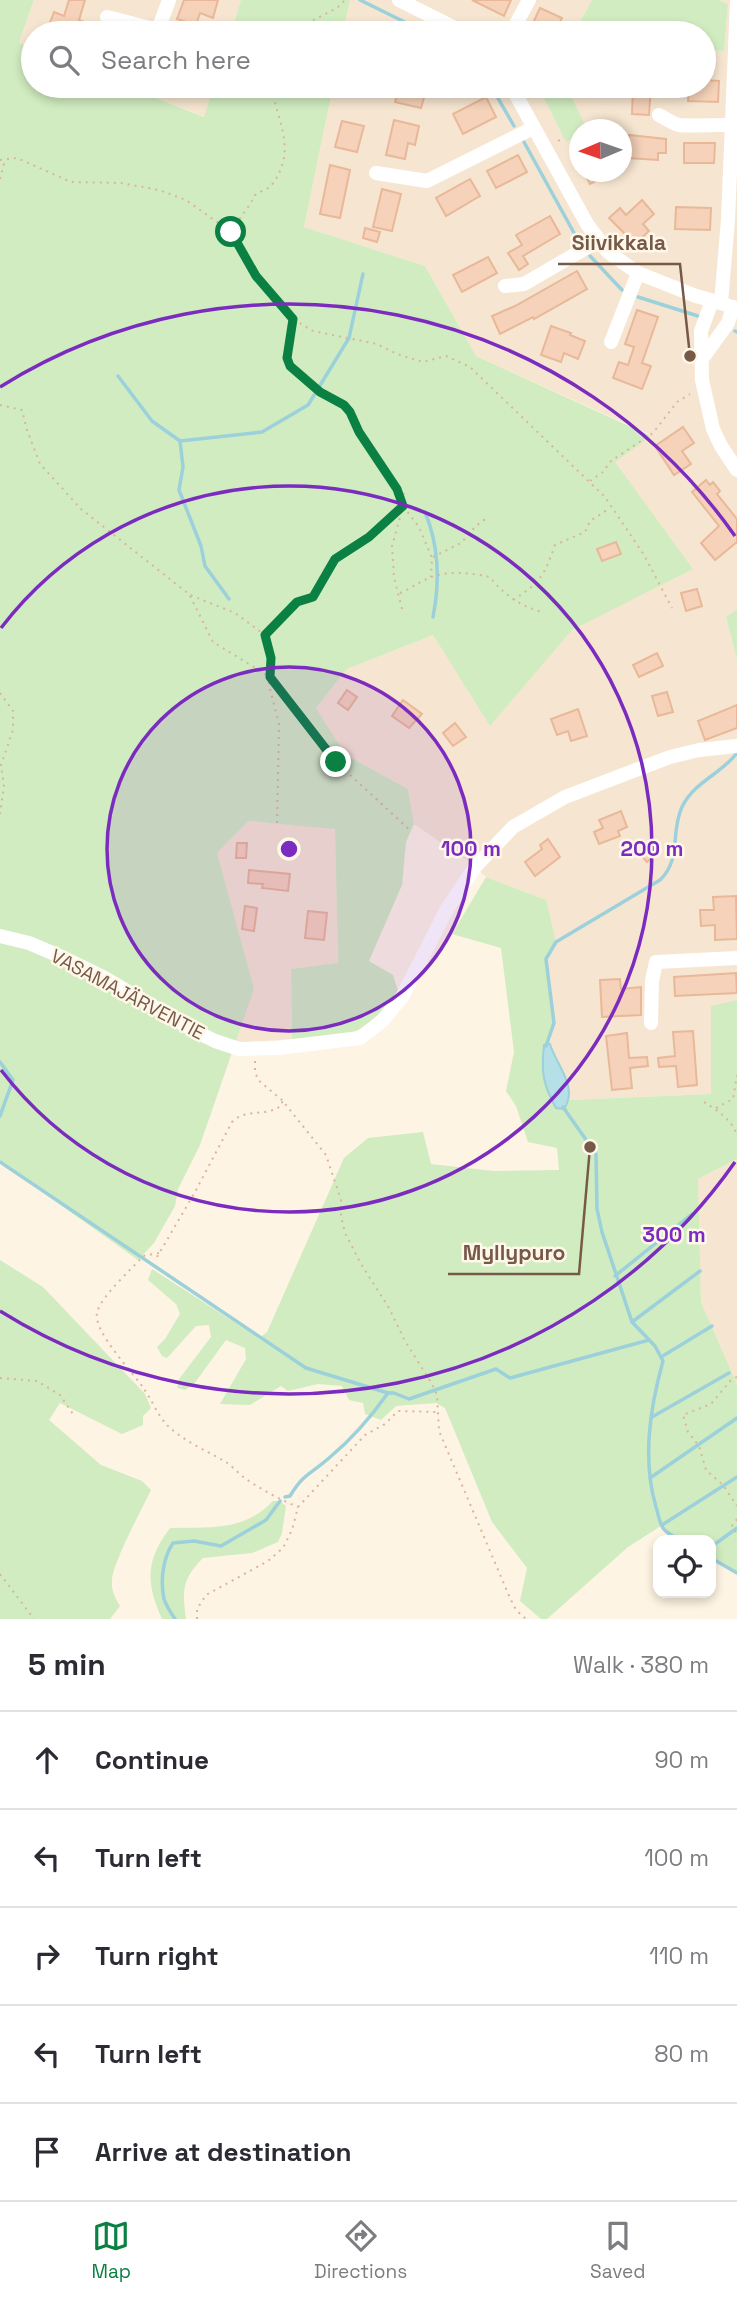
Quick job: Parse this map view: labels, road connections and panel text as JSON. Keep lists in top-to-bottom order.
{
  "streets": {
    "street": ["VASAMAJÄRVENTIE"]
  },
  "places": ["Siivikkala", "Myllypuro"],
  "north": "left",
  "page": {
    "search": "Search here",
    "heading": ["5 min", "Walk · 380 m"],
    "list": [
      ["Continue", "90 m"],
      ["Turn left", "100 m"],
      ["Turn right", "110 m"],
      ["Turn left", "80 m"],
      "Arrive at destination"
    ],
    "nav": ["Map", "Directions", "Saved"]
  },
  "rings": ["100 m", "200 m", "300 m"]
}
